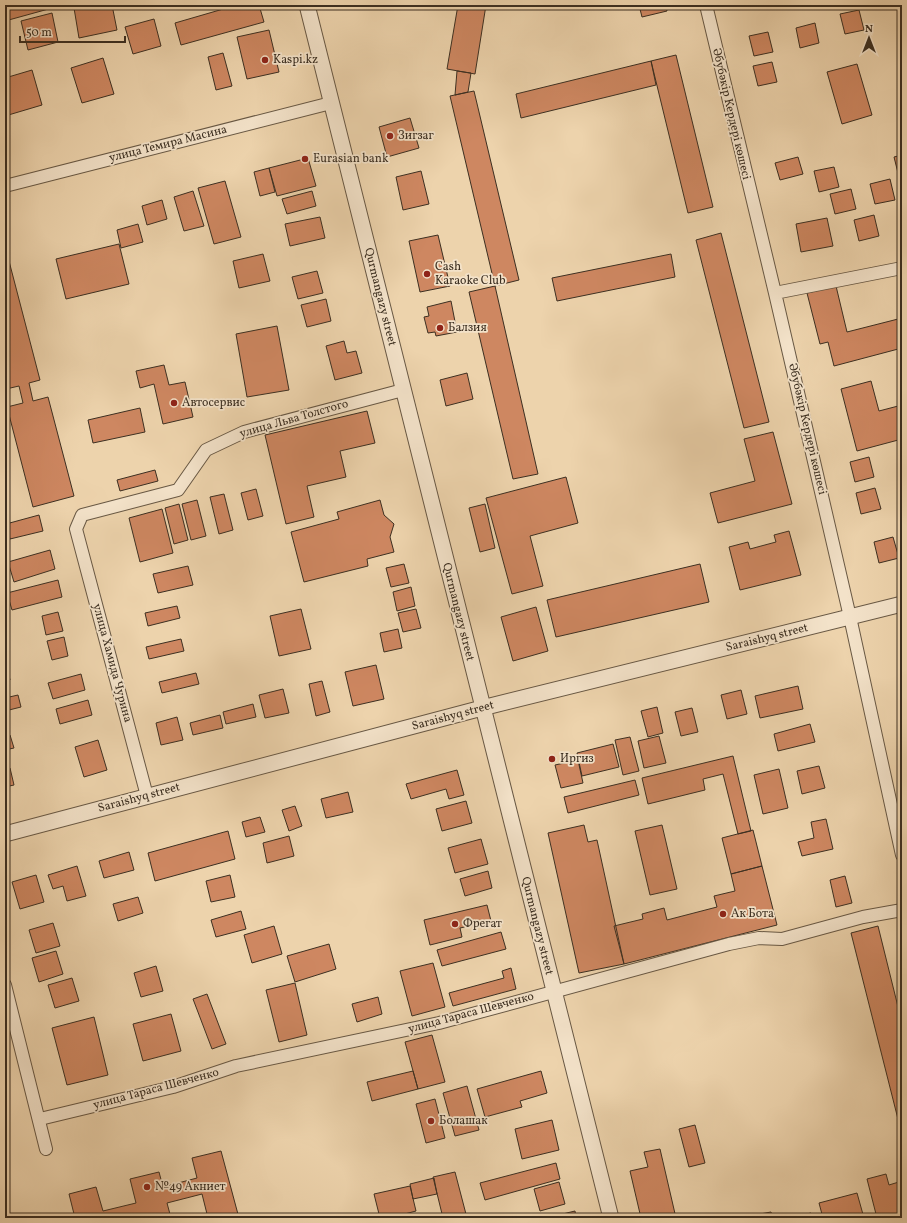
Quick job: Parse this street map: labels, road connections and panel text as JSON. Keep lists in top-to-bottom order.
{
  "streets": {
    "street": [
      "Әбубәкір Кердері көшесі",
      "улица Темира Масина",
      "Qurmangazy street",
      "улица Льва Толстого",
      "Saraishyq street",
      "улица Хамида Чурина",
      "улица Тараса Шевченко"
    ]
  },
  "crossings": [
    ["Әбубәкір Кердері көшесі", "Saraishyq street"],
    ["улица Темира Масина", "Qurmangazy street"],
    ["Qurmangazy street", "улица Льва Толстого"],
    ["Qurmangazy street", "Saraishyq street"],
    ["Qurmangazy street", "улица Тараса Шевченко"],
    ["улица Льва Толстого", "улица Хамида Чурина"],
    ["Saraishyq street", "улица Хамида Чурина"]
  ],
  "places": [
    "Kaspi.kz",
    "Зигзаг",
    "Eurasian bank",
    "Cash Karaoke Club",
    "Балзия",
    "Автосервис",
    "Иргиз",
    "Ак Бота",
    "Фрегат",
    "Болашак",
    "№49 Акниет"
  ],
  "scale_bar": "50 m",
  "north": "top"
}
